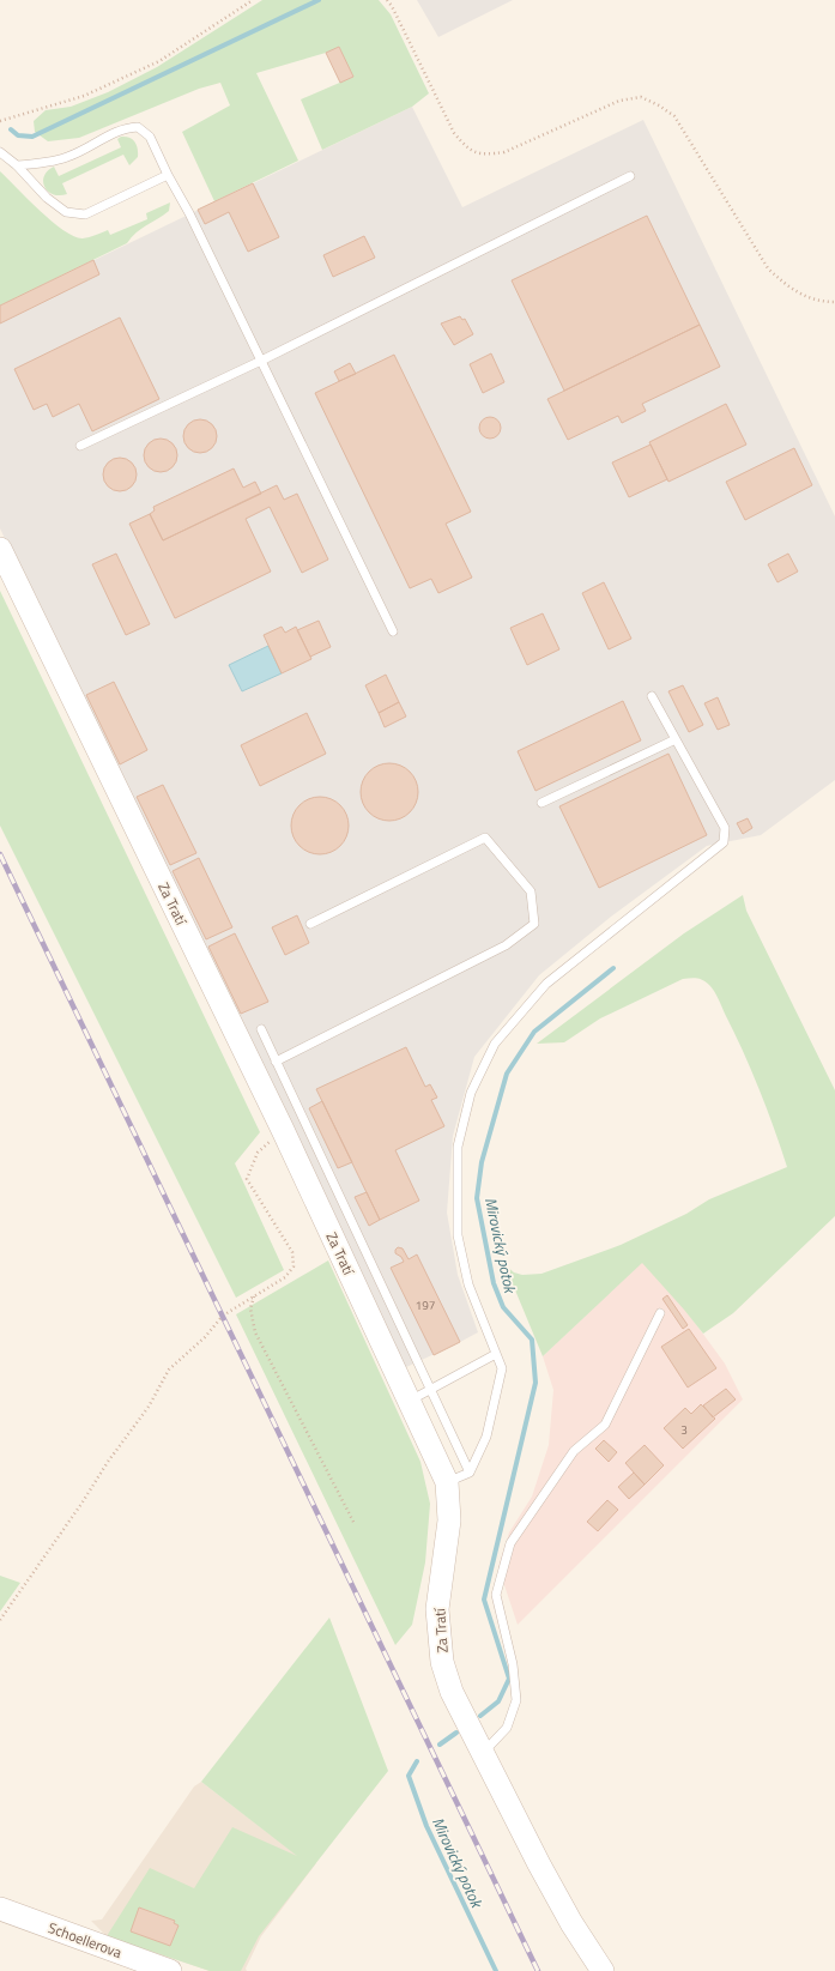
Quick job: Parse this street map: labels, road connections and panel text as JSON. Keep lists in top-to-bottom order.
{
  "streets": {
    "street": ["Za Tratí", "Schoellerova"]
  },
  "water": ["Mirovický potok"],
  "house_numbers": ["197", "3"]
}
